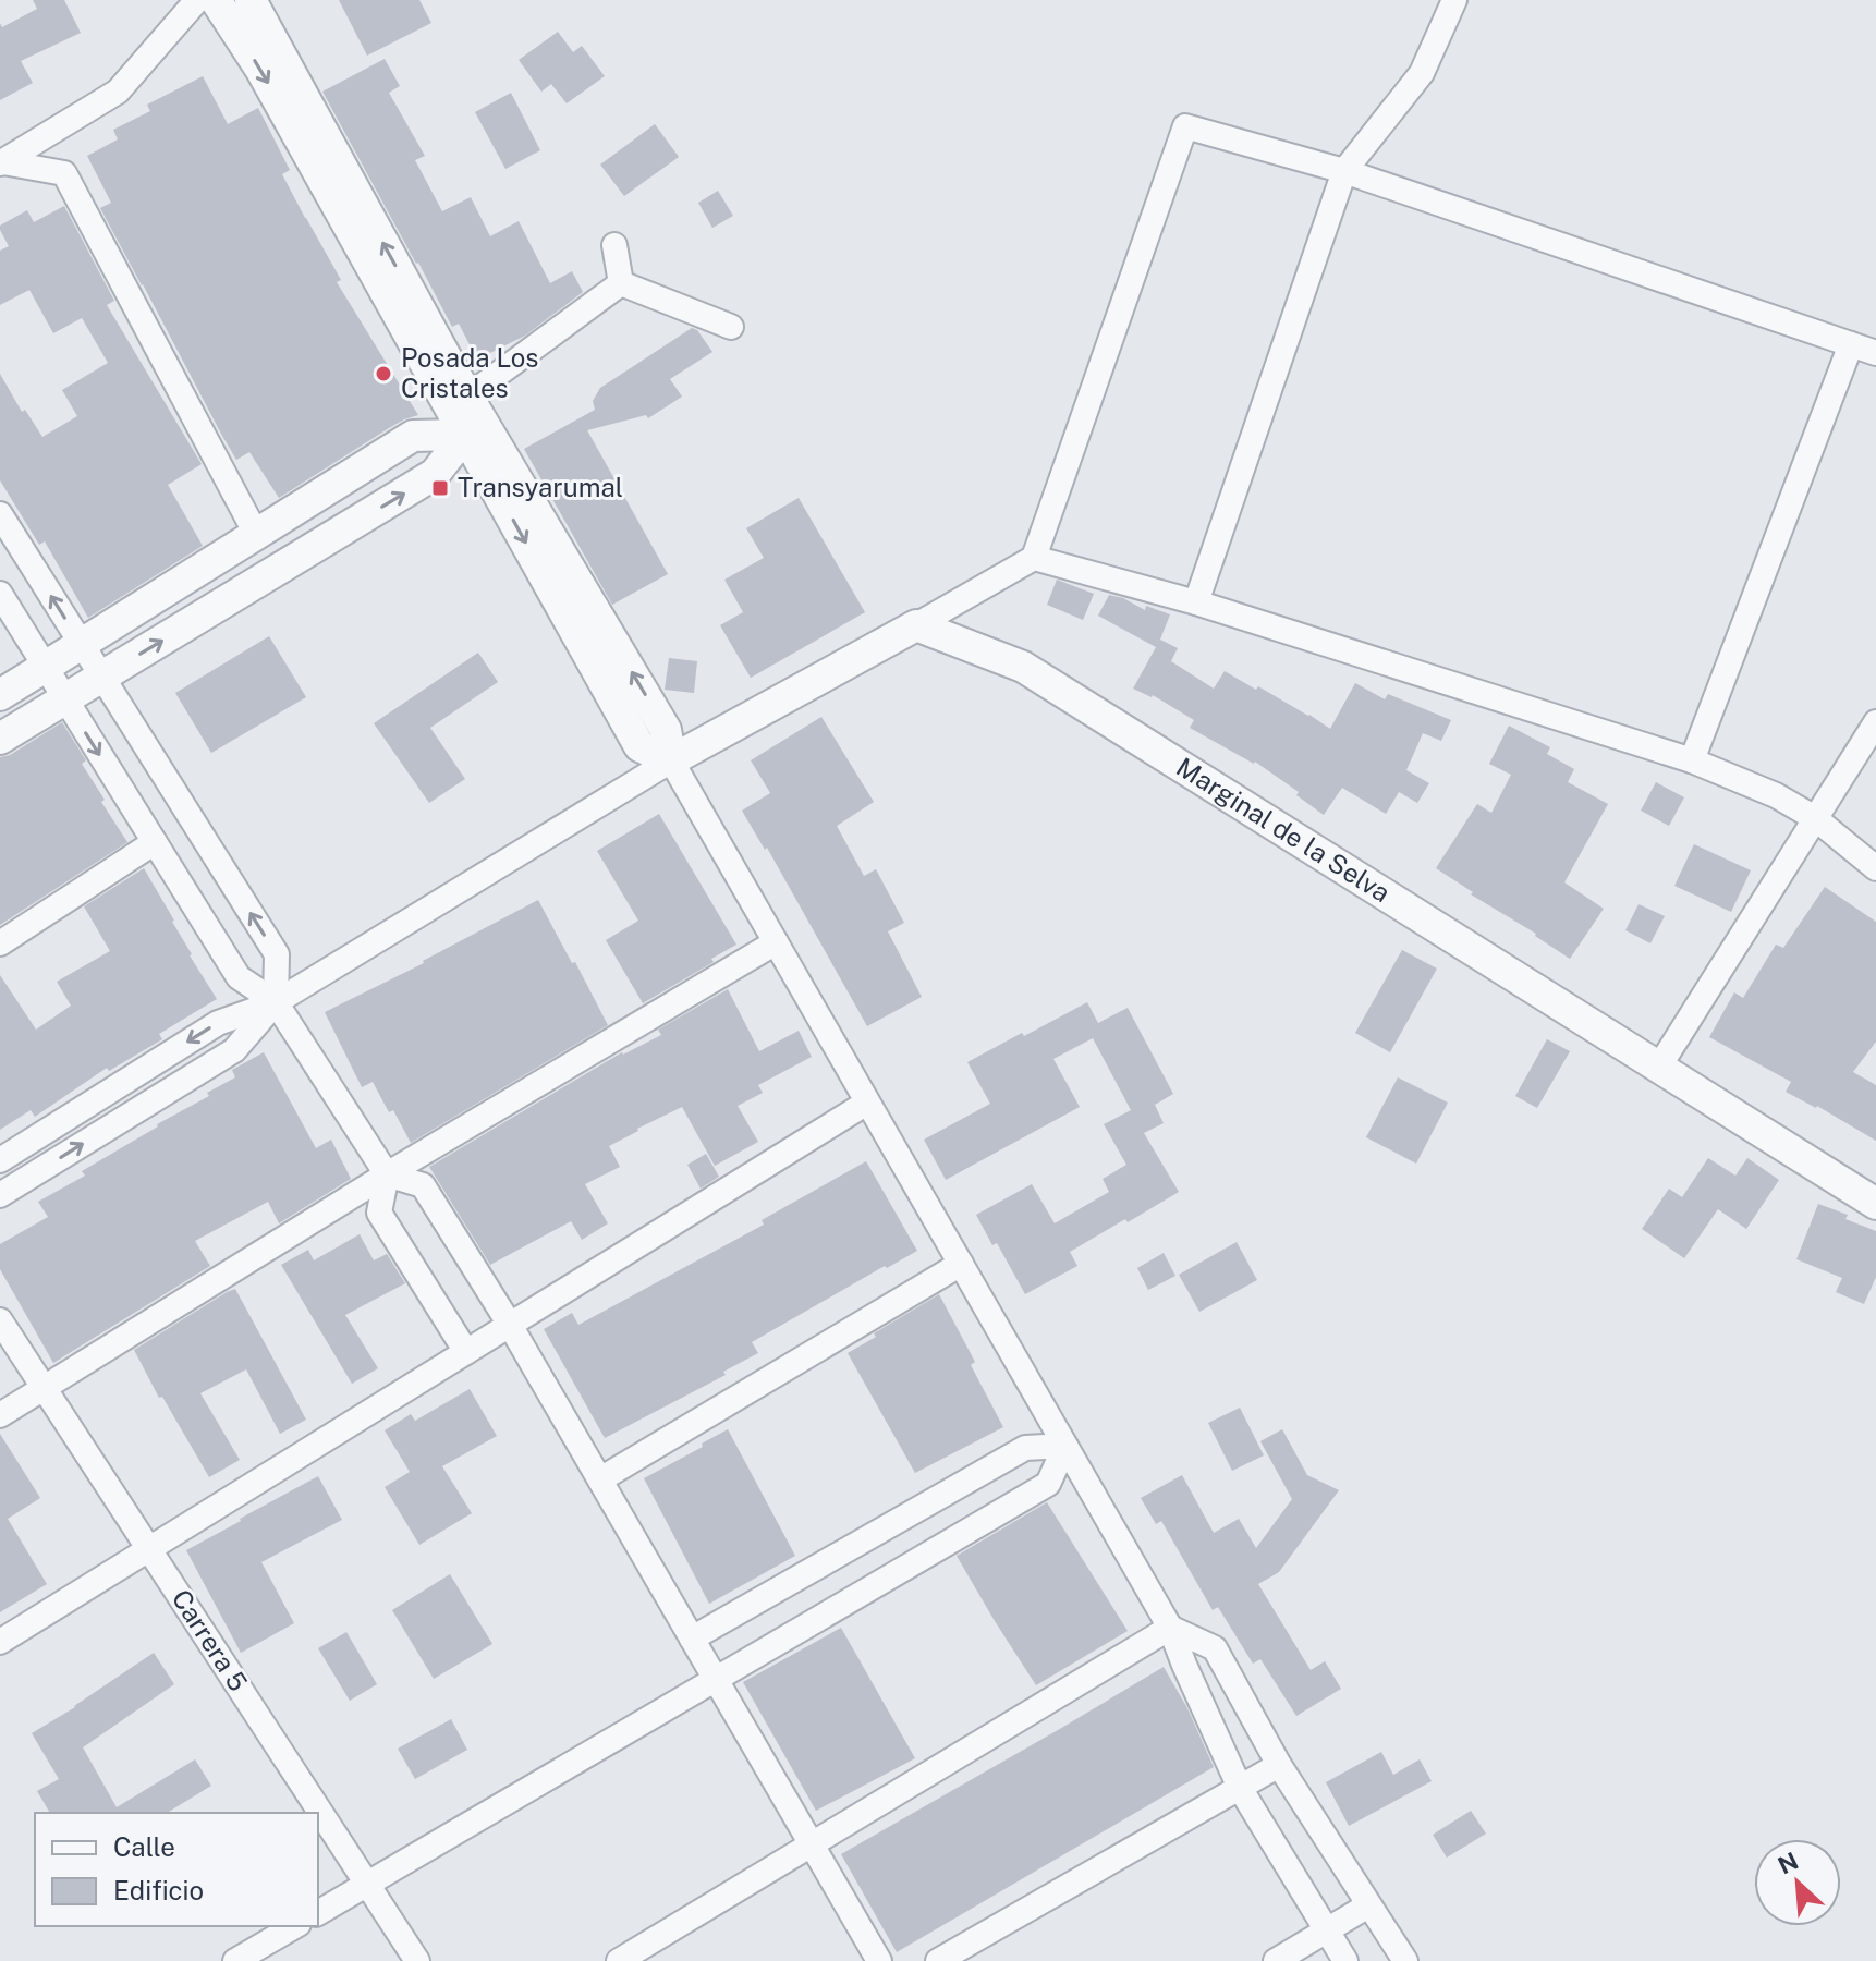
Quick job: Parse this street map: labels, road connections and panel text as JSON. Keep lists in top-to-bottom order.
{
  "streets": {
    "street": ["Marginal de la Selva", "Carrera 5"]
  },
  "places": {
    "other": ["Posada Los Cristales"],
    "transit": ["Transyarumal"]
  },
  "legend": ["Calle", "Edificio"],
  "north": "top left"
}
